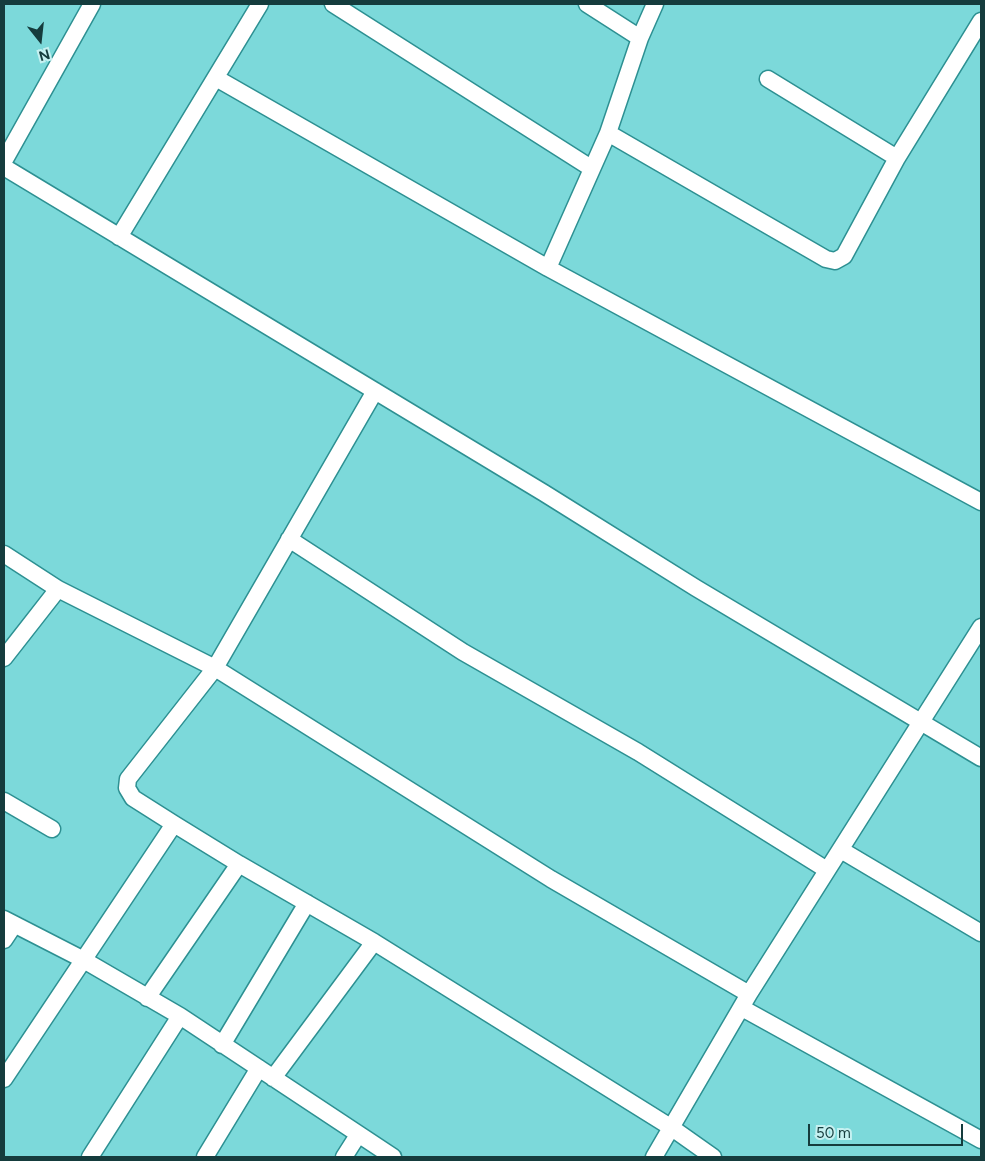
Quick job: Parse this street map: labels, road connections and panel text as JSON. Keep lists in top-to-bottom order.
{
  "scale_bar": "50 m",
  "north": "bottom"
}
